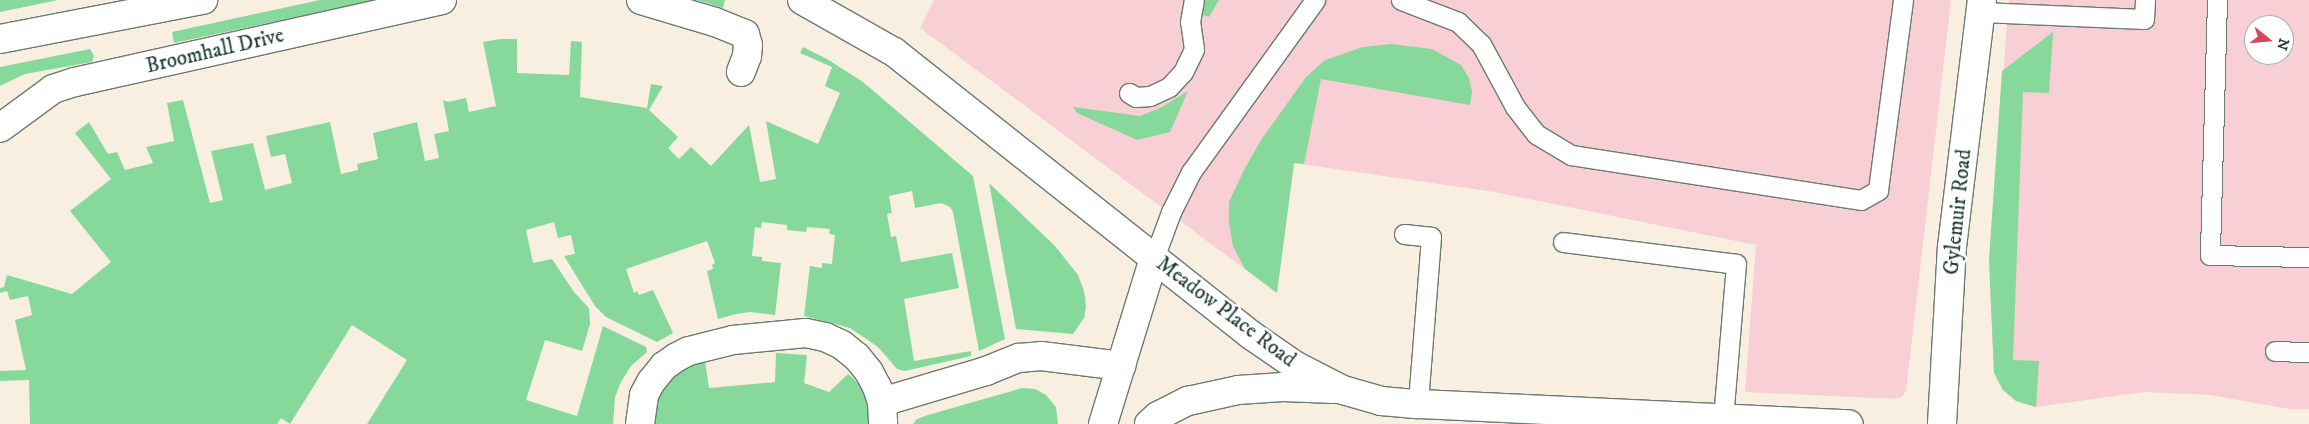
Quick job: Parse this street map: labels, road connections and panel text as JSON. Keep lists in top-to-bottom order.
{
  "streets": {
    "street": ["Broomhall Drive", "Gylemuir Road", "Meadow Place Road"]
  },
  "north": "right"
}
